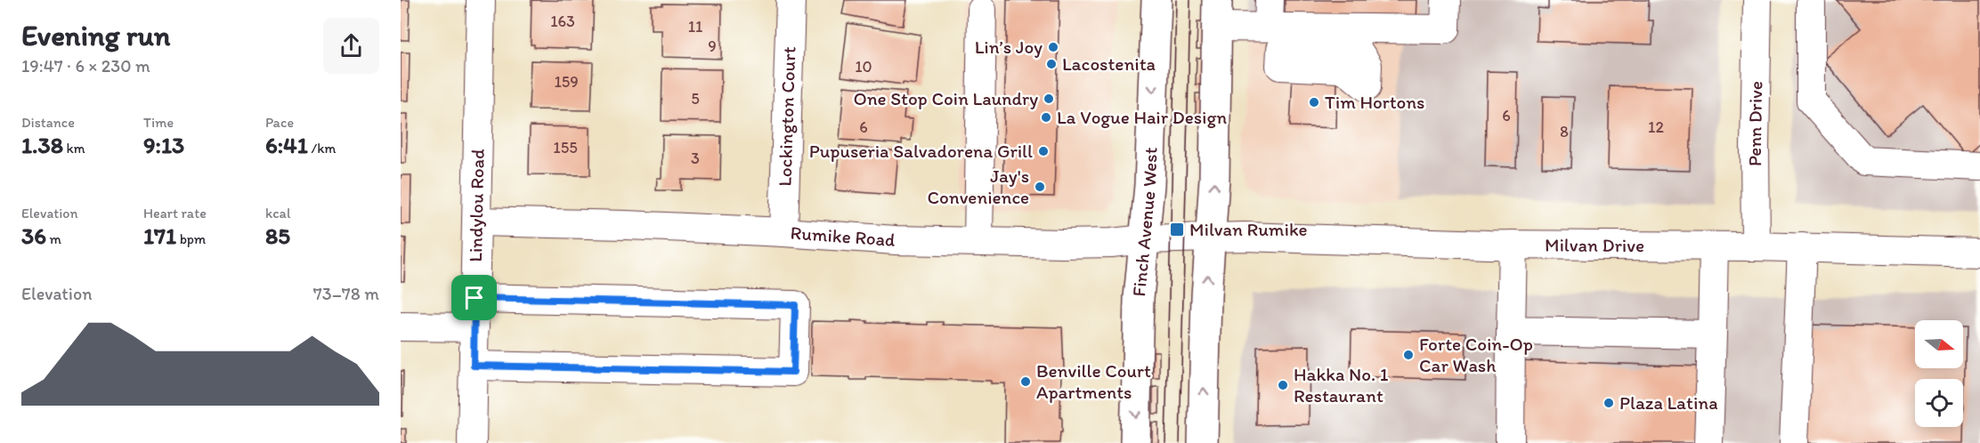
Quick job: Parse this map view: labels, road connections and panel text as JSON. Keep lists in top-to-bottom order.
{
  "streets": {
    "main road": ["Finch Avenue West"],
    "street": [
      "Lockington Court",
      "Penn Drive",
      "Lindylou Road",
      "Rumike Road",
      "Milvan Drive"
    ]
  },
  "crossings": [
    ["Lockington Court", "Rumike Road"],
    ["Penn Drive", "Milvan Drive"],
    ["Lindylou Road", "Rumike Road"],
    ["Finch Avenue West", "Rumike Road"],
    ["Rumike Road", "Milvan Drive"]
  ],
  "places": {
    "other": [
      "Lin’s Joy",
      "Lacostenita",
      "One Stop Coin Laundry",
      "Tim Hortons",
      "La Vogue Hair Design",
      "Pupuseria Salvadorena Grill",
      "Jay's Convenience",
      "Forte Coin-Op Car Wash",
      "Benville Court Apartments",
      "Hakka No. 1 Restaurant",
      "Plaza Latina"
    ],
    "transit": ["Milvan Rumike"]
  },
  "house_numbers": [
    "163",
    "11",
    "9",
    "10",
    "159",
    "5",
    "6",
    "6",
    "12",
    "8",
    "155",
    "3"
  ],
  "north": "right",
  "page": {
    "heading": ["Evening run", "19:47 · 6 × 230 m"],
    "stats": [
      ["Distance", "1.38 km"],
      ["Time", "9:13"],
      ["Pace", "6:41 /km"],
      ["Elevation", "36 m"],
      ["Heart rate", "171 bpm"],
      ["kcal", "85"]
    ],
    "chart": ["Elevation", "73–78 m"]
  }
}
